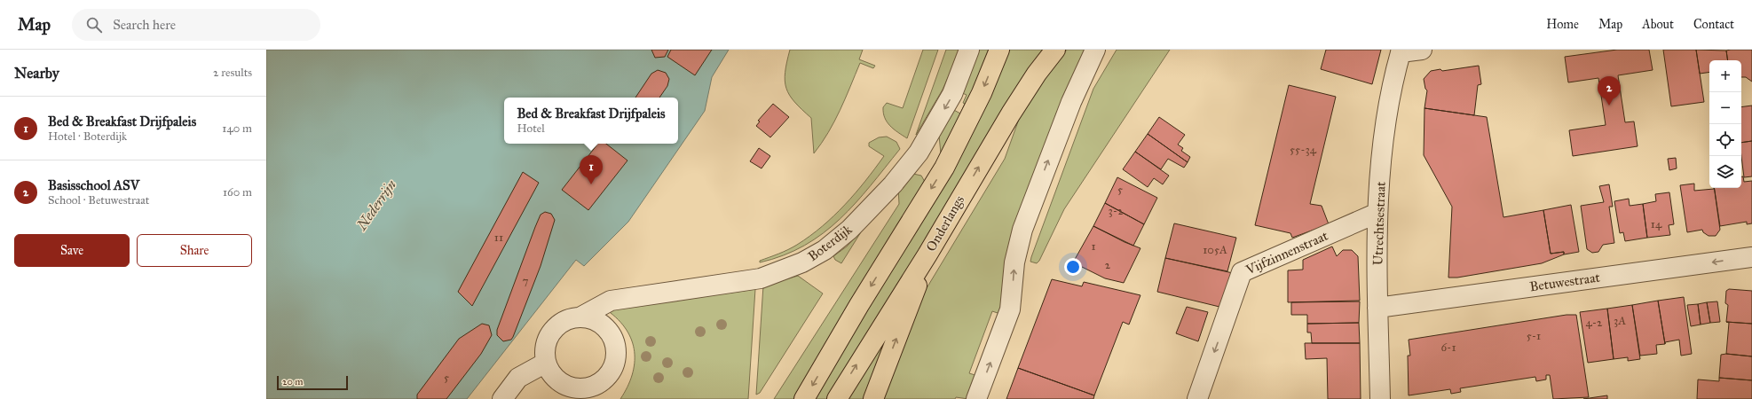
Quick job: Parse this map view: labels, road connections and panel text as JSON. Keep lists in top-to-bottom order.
{
  "streets": {
    "main road": ["Onderlangs"],
    "street": [
      "Utrechtsestraat",
      "Boterdijk",
      "Vijfzinnenstraat",
      "Betuwestraat"
    ]
  },
  "crossings": [
    ["Utrechtsestraat", "Vijfzinnenstraat"],
    ["Utrechtsestraat", "Betuwestraat"]
  ],
  "one_way": ["Boterdijk", "Vijfzinnenstraat", "Betuwestraat"],
  "water": ["Nederrijn"],
  "house_numbers": [
    "55-34",
    "5",
    "3-2",
    "14",
    "11",
    "1",
    "105A",
    "2",
    "7",
    "3A",
    "4-2",
    "5-1",
    "6-1",
    "5"
  ],
  "scale_bar": "20 m",
  "page": {
    "header": "Map",
    "search": "Search here",
    "nav": [
      "Home",
      "Map",
      "About",
      "Contact"
    ],
    "heading": ["Nearby", "2 results"],
    "map_buttons": ["+", "−"],
    "pins": ["2", "1"],
    "list": [
      {
        "mark": "1",
        "name": "Bed & Breakfast Drijfpaleis",
        "note": "Hotel · Boterdijk",
        "value": "140 m"
      },
      {
        "mark": "2",
        "name": "Basisschool ASV",
        "note": "School · Betuwestraat",
        "value": "160 m"
      }
    ],
    "popup": ["Bed & Breakfast Drijfpaleis", "Hotel"],
    "buttons": ["Save", "Share"],
    "scale": "20 m"
  }
}
